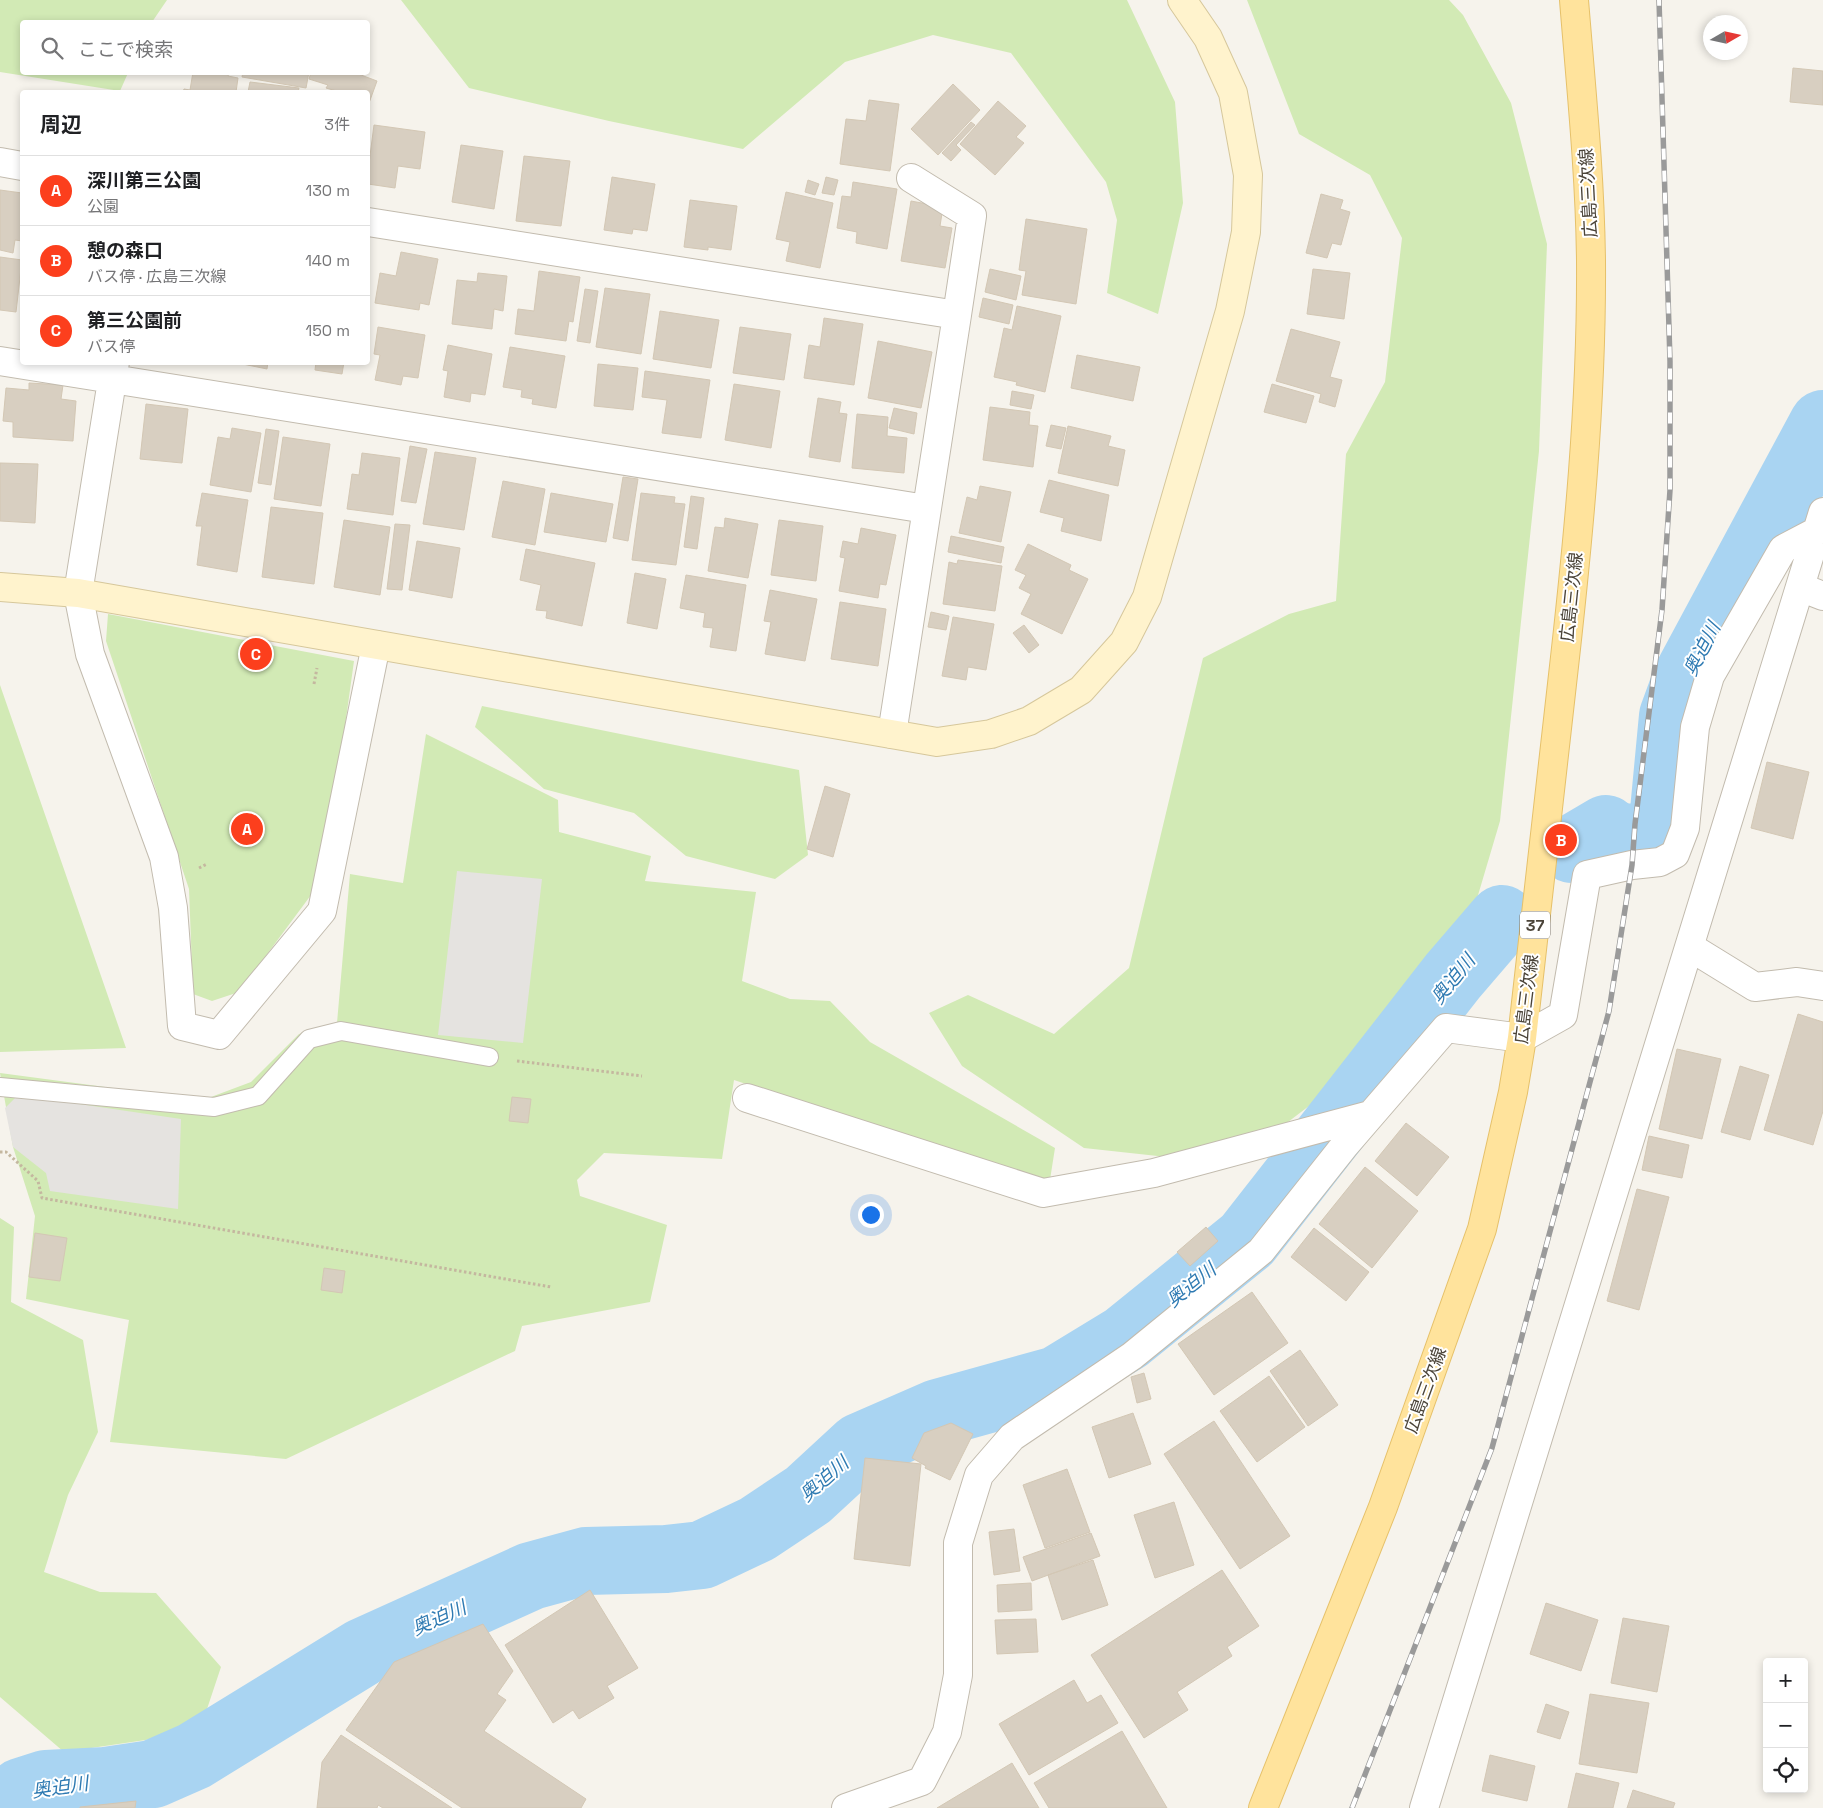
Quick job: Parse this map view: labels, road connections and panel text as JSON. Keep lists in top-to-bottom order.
{
  "streets": {
    "main road": ["広島三次線", "37"]
  },
  "water": ["奥迫川"],
  "north": "right",
  "page": {
    "search": "ここで検索",
    "heading": ["周辺", "3件"],
    "list": [
      {
        "mark": "A",
        "name": "深川第三公園",
        "note": "公園",
        "value": "130 m"
      },
      {
        "mark": "B",
        "name": "憩の森口",
        "note": "バス停 · 広島三次線",
        "value": "140 m"
      },
      {
        "mark": "C",
        "name": "第三公園前",
        "note": "バス停",
        "value": "150 m"
      }
    ],
    "pins": ["C", "A", "B"],
    "map_buttons": ["+", "−"]
  }
}
